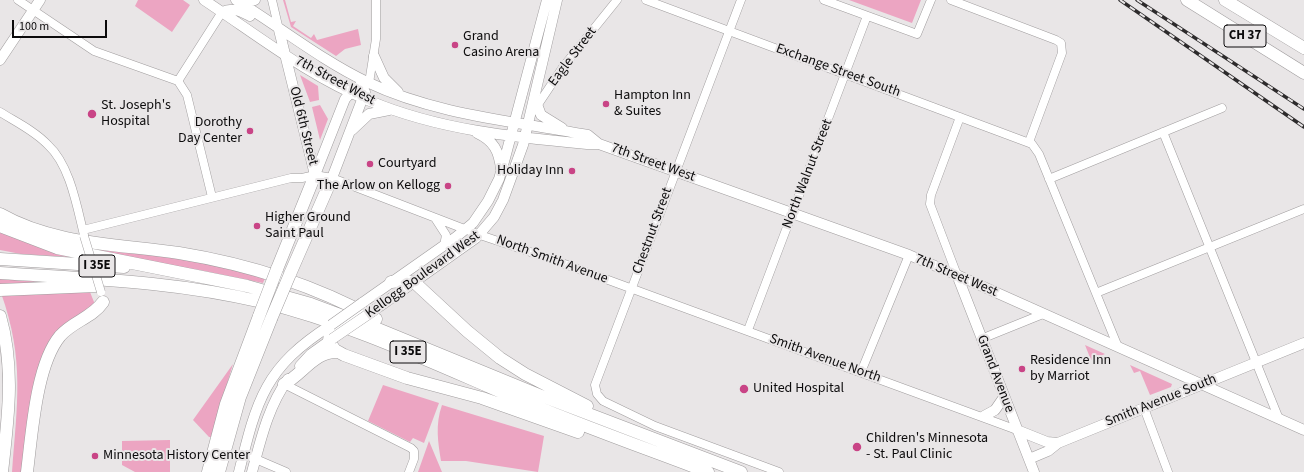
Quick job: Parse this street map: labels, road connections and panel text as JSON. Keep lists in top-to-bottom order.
{
  "streets": {
    "highway": ["CH 37", "I 35E"],
    "main road": [
      "7th Street West",
      "Old 6th Street",
      "Kellogg Boulevard West",
      "Grand Avenue",
      "Smith Avenue South"
    ],
    "street": [
      "Eagle Street",
      "Exchange Street South",
      "North Walnut Street",
      "Chestnut Street",
      "North Smith Avenue",
      "Smith Avenue North"
    ]
  },
  "crossings": [
    ["Eagle Street", "Kellogg Boulevard West"],
    ["Exchange Street South", "North Walnut Street"],
    ["Exchange Street South", "Chestnut Street"],
    ["7th Street West", "Old 6th Street"],
    ["7th Street West", "North Walnut Street"],
    ["7th Street West", "Chestnut Street"],
    ["7th Street West", "Kellogg Boulevard West"],
    ["7th Street West", "Grand Avenue"],
    ["7th Street West", "Smith Avenue South"],
    ["Old 6th Street", "North Smith Avenue"],
    ["North Walnut Street", "Smith Avenue North"],
    ["Chestnut Street", "North Smith Avenue"],
    ["Chestnut Street", "Smith Avenue North"],
    ["North Smith Avenue", "Kellogg Boulevard West"],
    ["North Smith Avenue", "Smith Avenue North"],
    ["Smith Avenue North", "Grand Avenue"],
    ["Grand Avenue", "Smith Avenue South"]
  ],
  "places": [
    "Grand Casino Arena",
    "Hampton Inn & Suites",
    "St. Joseph's Hospital",
    "Dorothy Day Center",
    "Courtyard",
    "Holiday Inn",
    "The Arlow on Kellogg",
    "Higher Ground Saint Paul",
    "Residence Inn by Marriot",
    "United Hospital",
    "Children's Minnesota - St. Paul Clinic",
    "Minnesota History Center"
  ],
  "scale_bar": "100 m"
}
